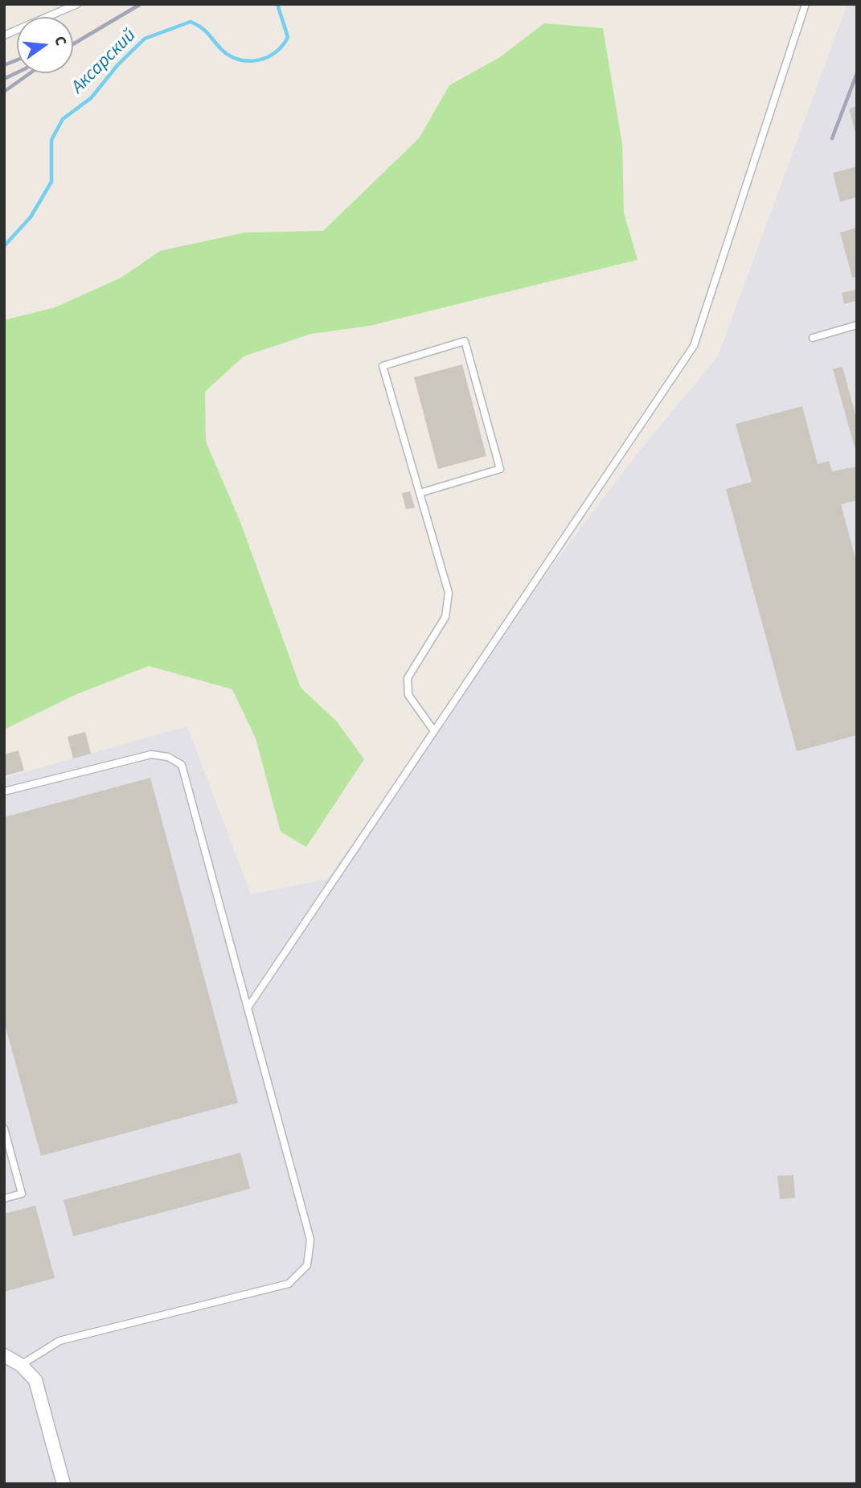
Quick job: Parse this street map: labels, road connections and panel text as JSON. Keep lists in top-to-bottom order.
{
  "water": ["Аксарский"],
  "north": "right"
}
